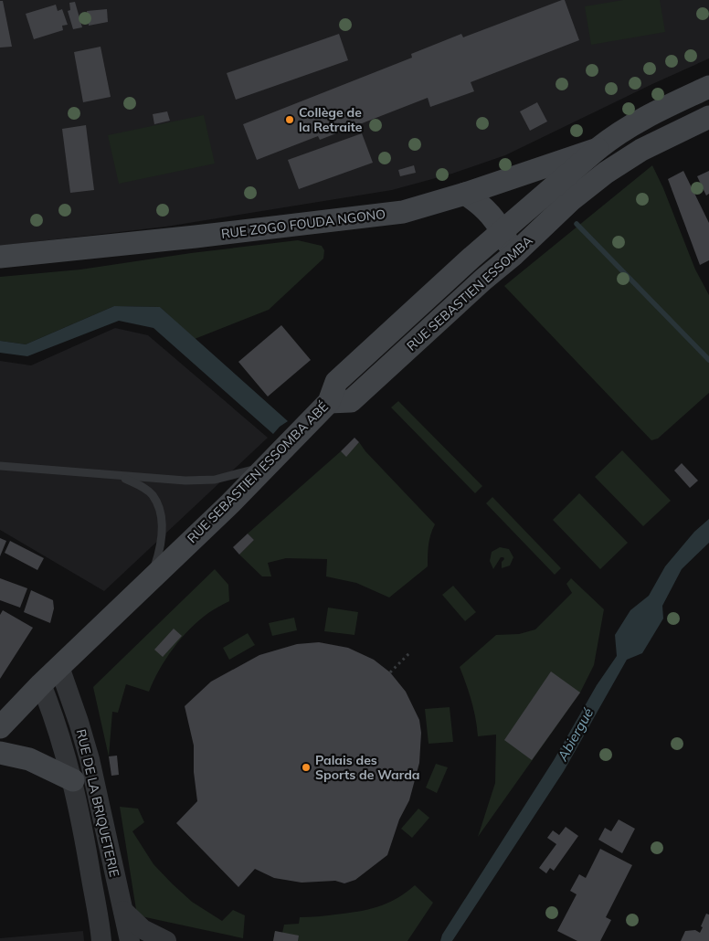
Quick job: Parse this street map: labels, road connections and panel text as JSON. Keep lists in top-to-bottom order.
{
  "streets": {
    "main road": ["RUE ZOGO FOUDA NGONO", "RUE SEBASTIEN ESSOMBA", "RUE SEBASTIEN ESSOMBA ABÉ"],
    "street": ["RUE DE LA BRIQUETERIE"]
  },
  "crossings": [
    ["RUE ZOGO FOUDA NGONO", "RUE SEBASTIEN ESSOMBA"],
    ["RUE ZOGO FOUDA NGONO", "RUE SEBASTIEN ESSOMBA ABÉ"],
    ["RUE SEBASTIEN ESSOMBA", "RUE SEBASTIEN ESSOMBA ABÉ"],
    ["RUE SEBASTIEN ESSOMBA ABÉ", "RUE DE LA BRIQUETERIE"]
  ],
  "water": ["Abiergué"],
  "places": ["Collège de la Retraite", "Palais des Sports de Warda"]
}
